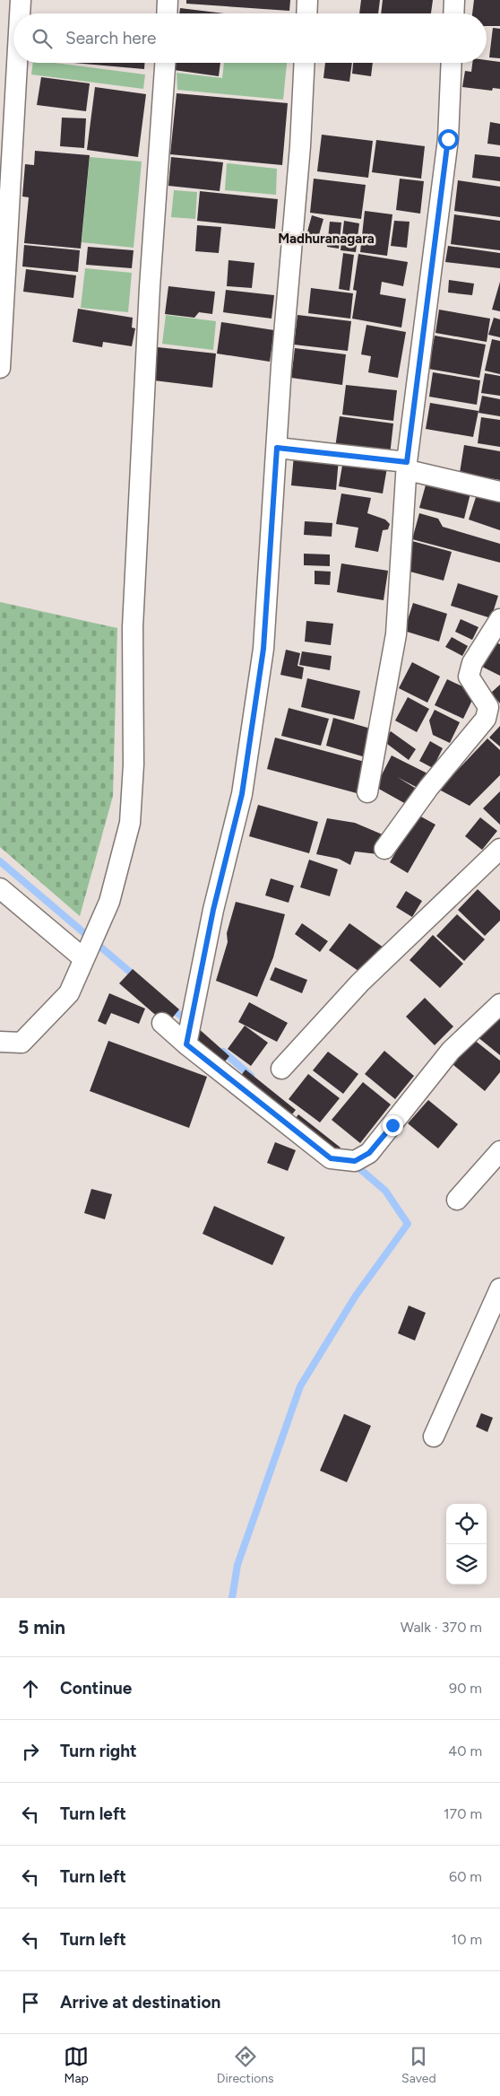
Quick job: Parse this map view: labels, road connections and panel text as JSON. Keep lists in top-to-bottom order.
{
  "districts": ["Madhuranagara"],
  "page": {
    "search": "Search here",
    "heading": ["5 min", "Walk · 370 m"],
    "list": [
      ["Continue", "90 m"],
      ["Turn right", "40 m"],
      ["Turn left", "170 m"],
      ["Turn left", "60 m"],
      ["Turn left", "10 m"],
      "Arrive at destination"
    ],
    "nav": ["Map", "Directions", "Saved"]
  }
}
